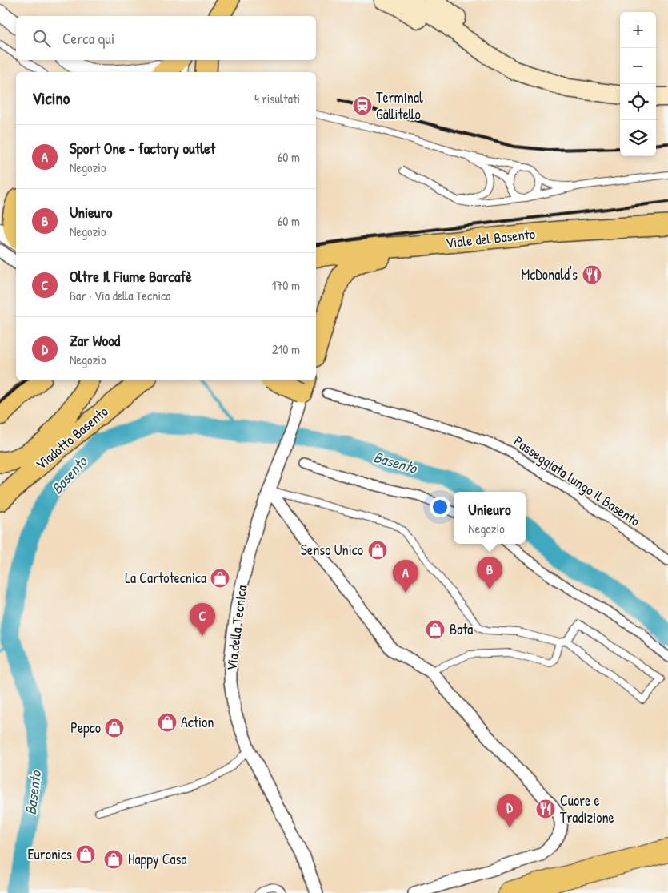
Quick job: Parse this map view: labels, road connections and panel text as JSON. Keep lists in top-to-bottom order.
{
  "streets": {
    "main road": ["Viale del Basento", "Viadotto Basento"],
    "street": ["Passeggiata lungo il Basento", "Via della Tecnica"]
  },
  "water": ["Basento"],
  "places": {
    "station": ["Terminal Gallitello"],
    "restaurant": ["McDonald's", "Cuore e Tradizione"],
    "shop": [
      "Senso Unico",
      "La Cartotecnica",
      "Bata",
      "Action",
      "Pepco",
      "Euronics",
      "Happy Casa"
    ]
  },
  "page": {
    "map_buttons": ["+", "−"],
    "search": "Cerca qui",
    "heading": ["Vicino", "4 risultati"],
    "list": [
      {
        "mark": "A",
        "name": "Sport One - factory outlet",
        "note": "Negozio",
        "value": "60 m"
      },
      {
        "mark": "B",
        "name": "Unieuro",
        "note": "Negozio",
        "value": "60 m"
      },
      {
        "mark": "C",
        "name": "Oltre Il Fiume Barcafè",
        "note": "Bar · Via della Tecnica",
        "value": "170 m"
      },
      {
        "mark": "D",
        "name": "Zar Wood",
        "note": "Negozio",
        "value": "210 m"
      }
    ],
    "popup": ["Unieuro", "Negozio"],
    "pins": [
      "B",
      "A",
      "C",
      "D"
    ]
  }
}
